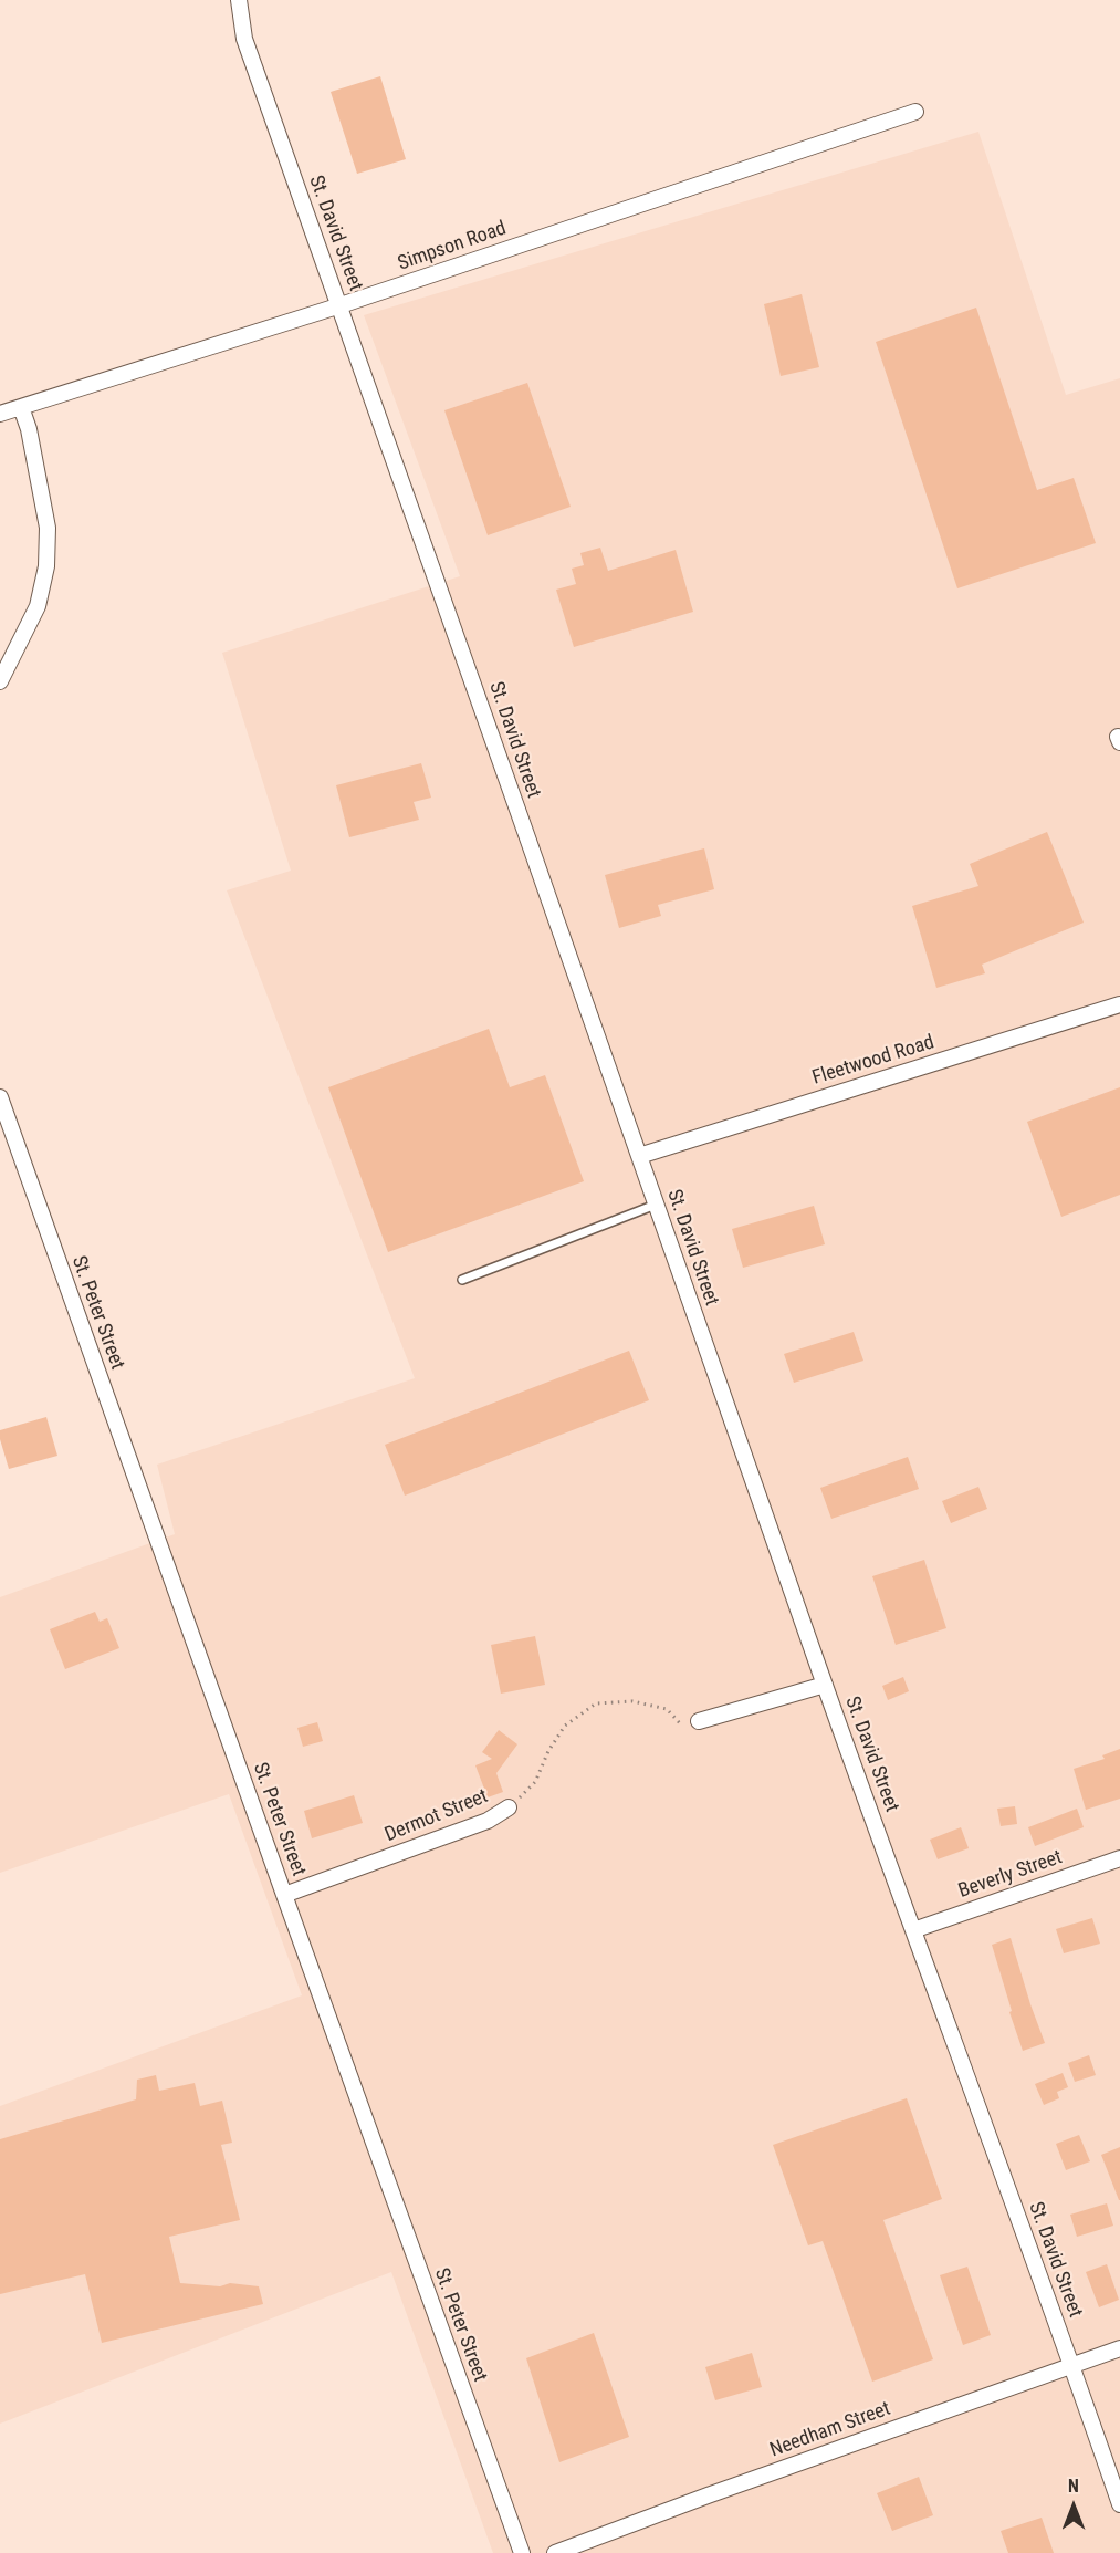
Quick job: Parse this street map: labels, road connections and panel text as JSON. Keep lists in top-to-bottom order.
{
  "streets": {
    "street": [
      "St. David Street",
      "Simpson Road",
      "Fleetwood Road",
      "St. Peter Street",
      "Dermot Street",
      "Beverly Street",
      "Needham Street"
    ]
  },
  "crossings": [
    ["St. David Street", "Simpson Road"],
    ["St. David Street", "Fleetwood Road"],
    ["St. David Street", "Beverly Street"],
    ["St. David Street", "Needham Street"],
    ["St. Peter Street", "Dermot Street"]
  ],
  "north": "top"
}
